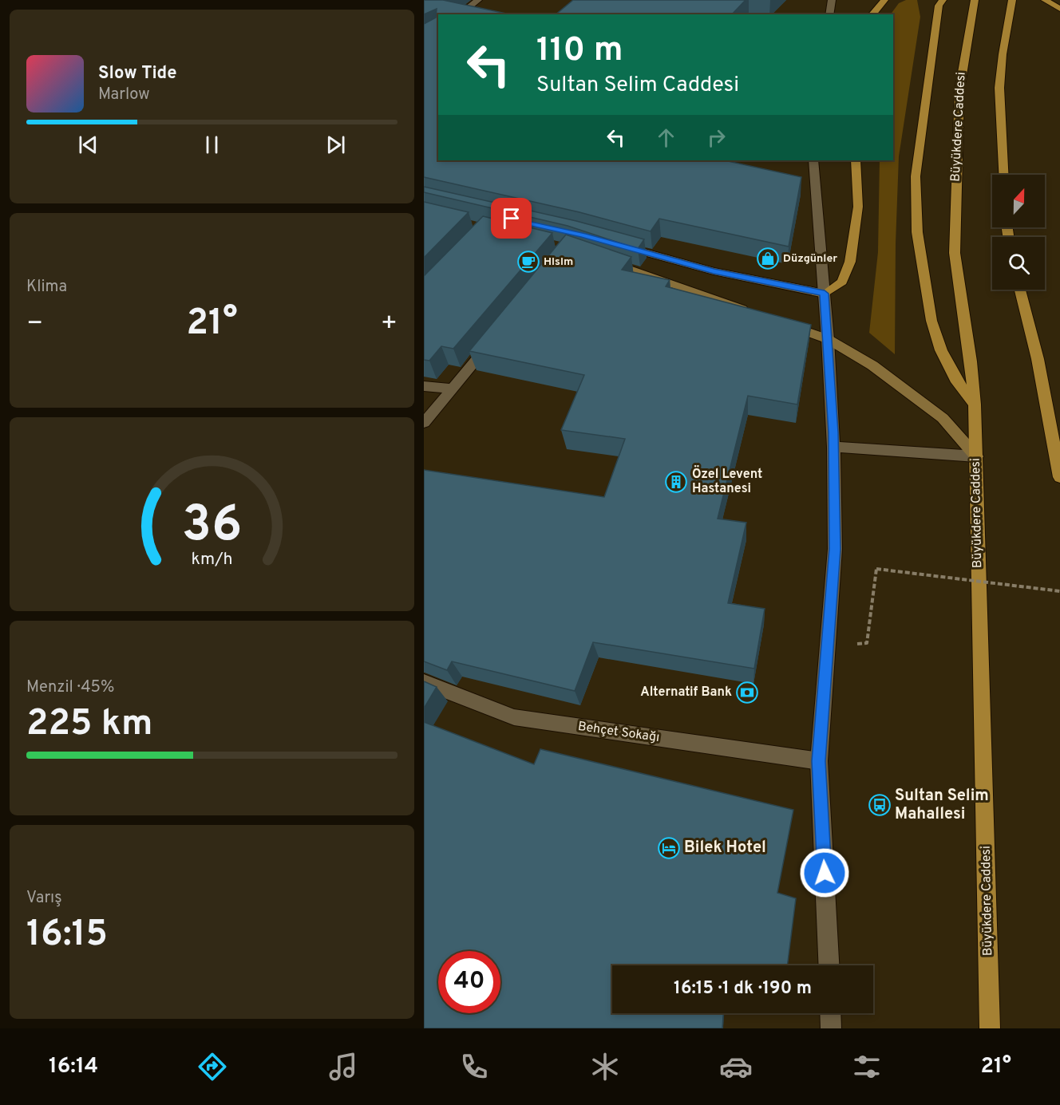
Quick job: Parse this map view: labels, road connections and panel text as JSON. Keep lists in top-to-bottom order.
{
  "streets": {
    "main road": ["Büyükdere Caddesi"],
    "street": ["Behçet Sokağı"]
  },
  "places": {
    "shop": ["Düzgünler"],
    "cafe": ["Hisim"],
    "building": ["Özel Levent Hastanesi"],
    "bank": ["Alternatif Bank"],
    "bus stop": ["Sultan Selim Mahallesi"],
    "hotel": ["Bilek Hotel"]
  },
  "north": "top",
  "page": {
    "turn": ["110 m", "Sultan Selim Caddesi"],
    "song": ["Slow Tide", "Marlow"],
    "tile": [
      "Klima",
      ["Menzil · 45%", "225 km"],
      ["Varış", "16:15"]
    ],
    "heat": ["−", "21°", "+"],
    "limit": "40",
    "trip": "16:15 · 1 dk · 190 m",
    "tabs": ["16:14", "21°"],
    "gauge": ["36", "km/h"]
  }
}
